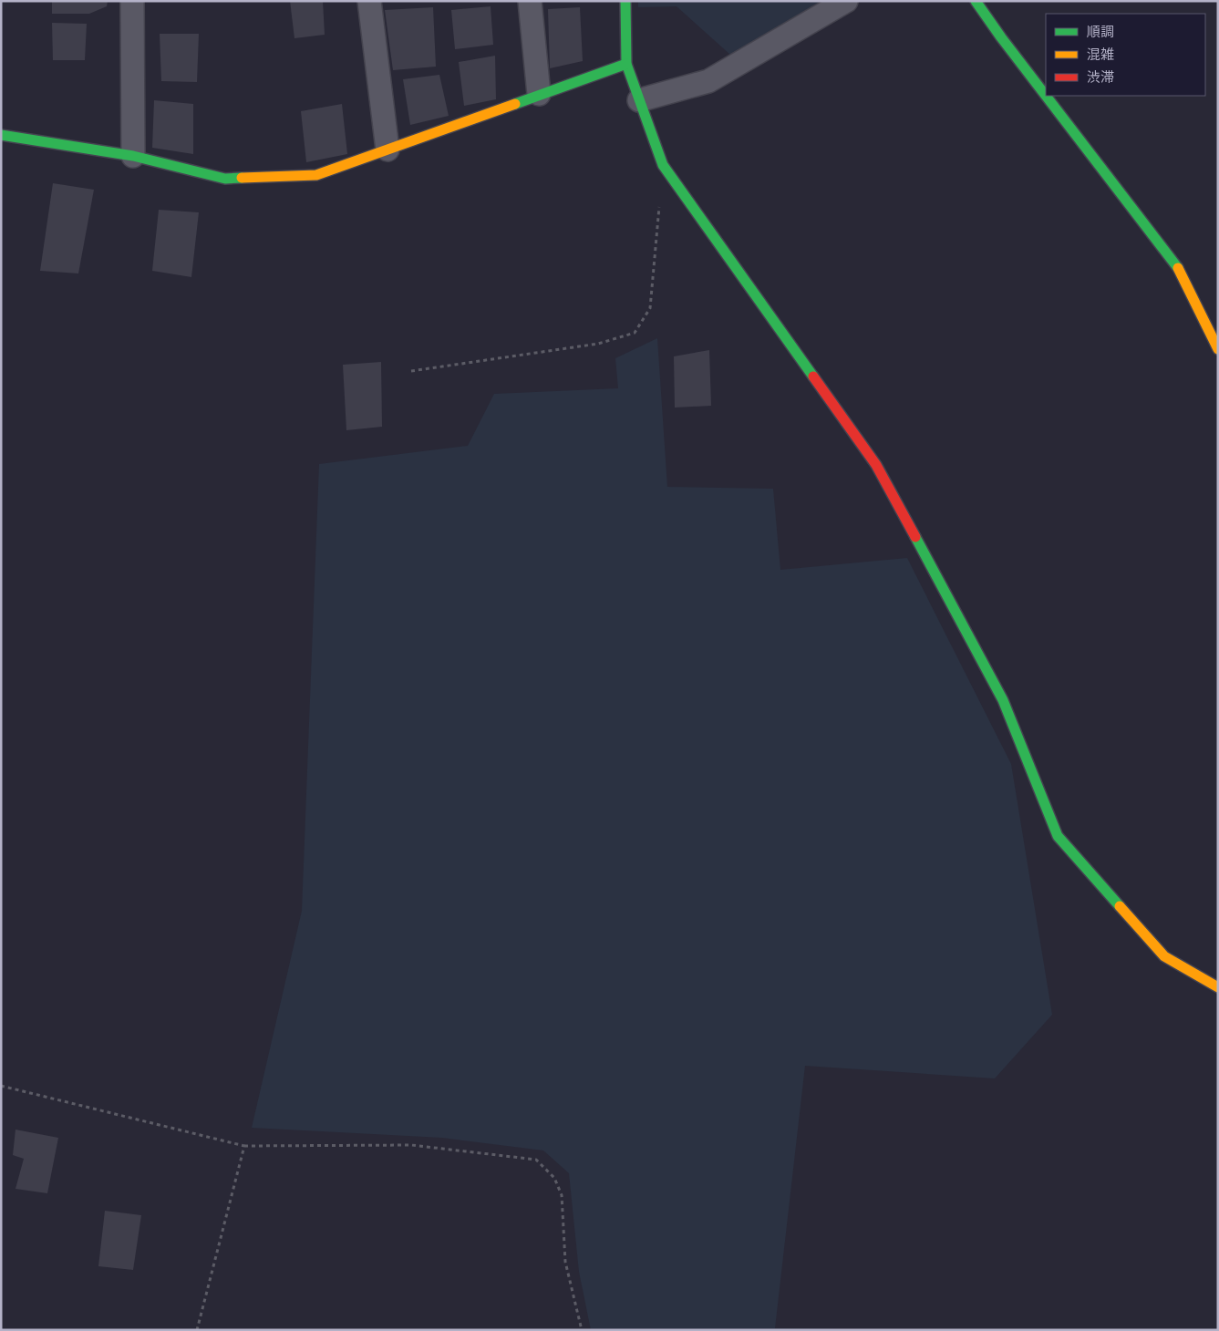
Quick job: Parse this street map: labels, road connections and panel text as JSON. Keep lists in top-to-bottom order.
{
  "legend": ["順調", "混雑", "渋滞"]
}
